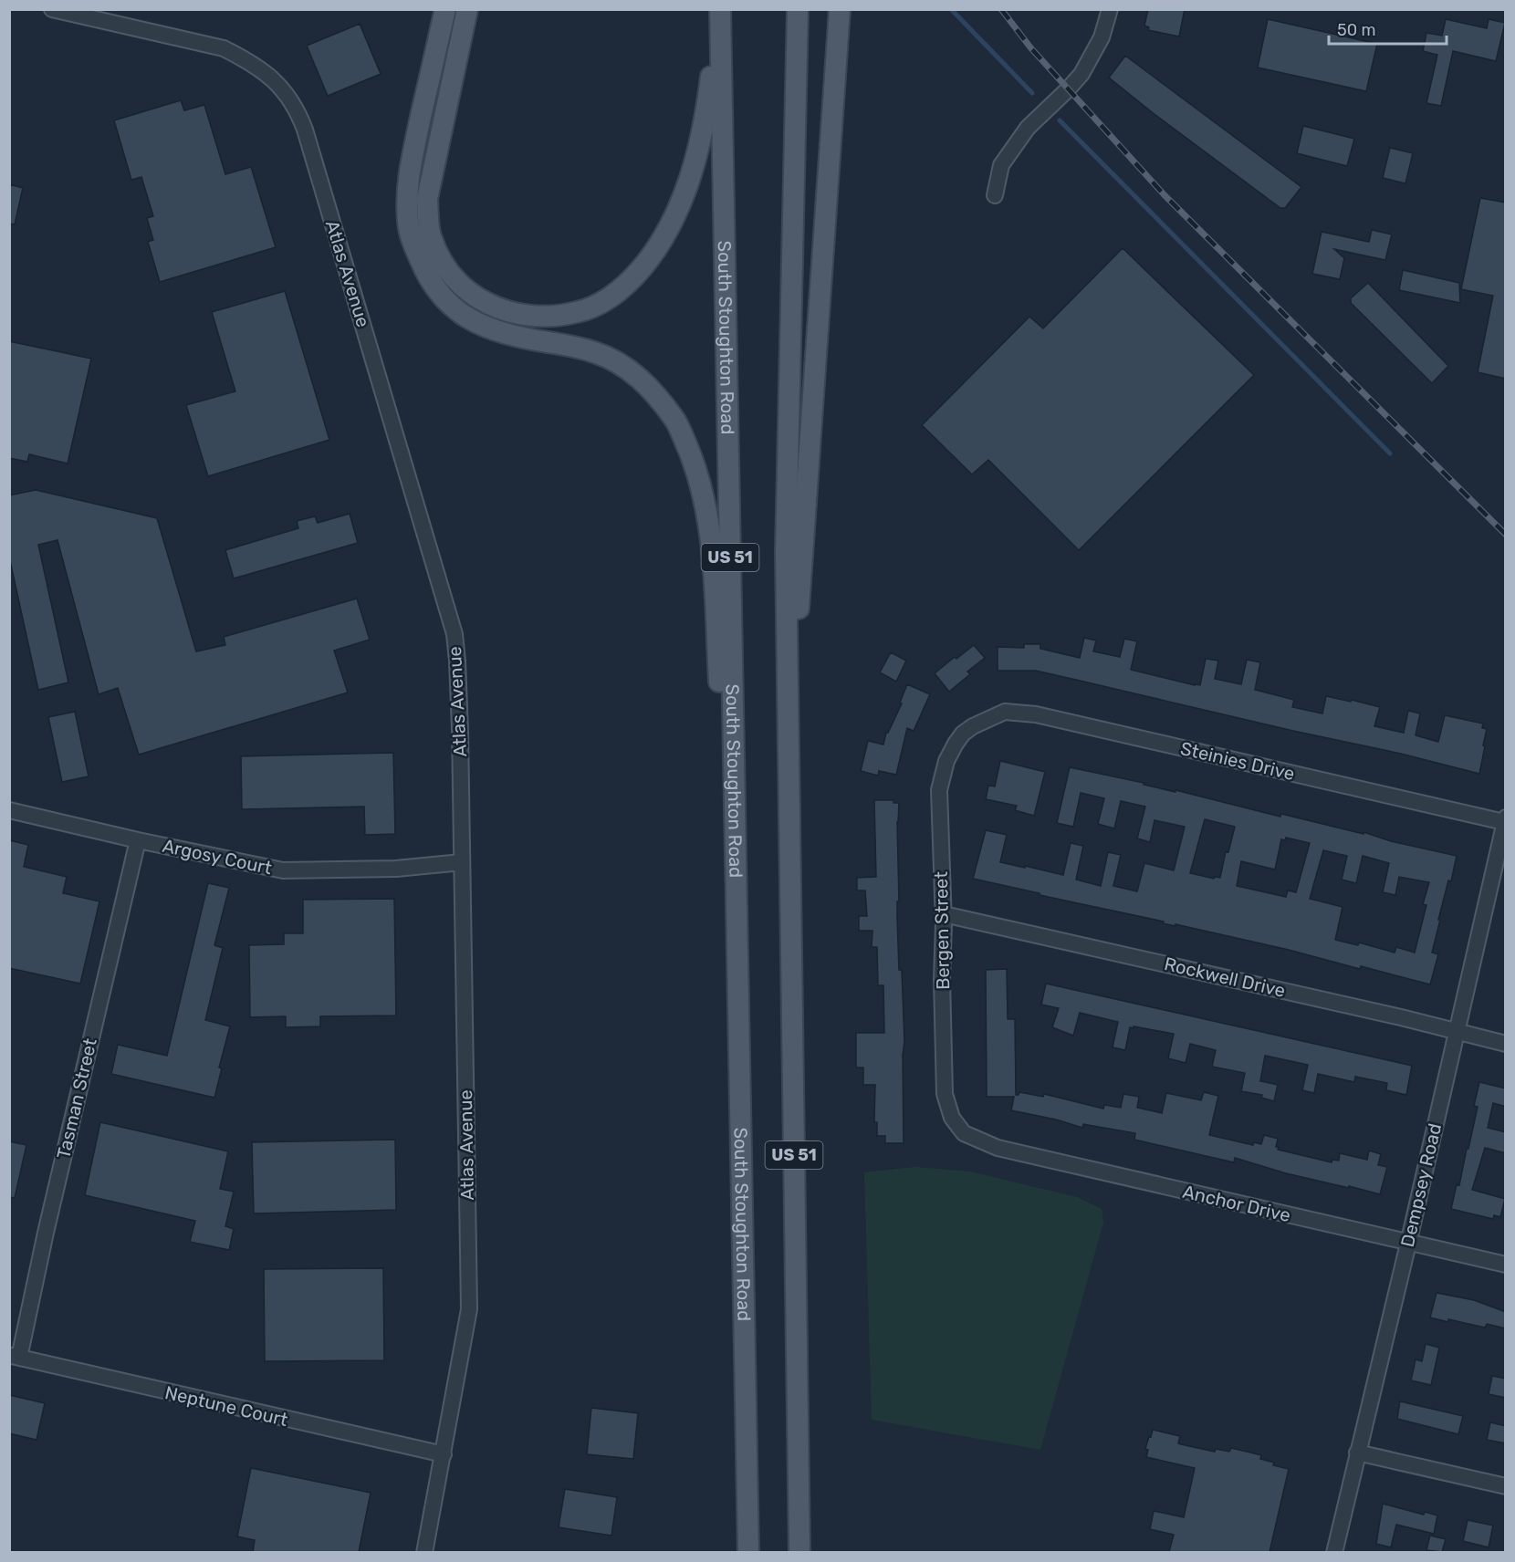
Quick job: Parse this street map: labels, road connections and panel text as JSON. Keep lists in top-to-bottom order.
{
  "streets": {
    "main road": ["South Stoughton Road", "US 51"],
    "street": [
      "Atlas Avenue",
      "Steinies Drive",
      "Argosy Court",
      "Bergen Street",
      "Rockwell Drive",
      "Tasman Street",
      "Dempsey Road",
      "Anchor Drive",
      "Neptune Court"
    ]
  },
  "crossings": [
    ["Atlas Avenue", "Argosy Court"],
    ["Atlas Avenue", "Neptune Court"],
    ["Steinies Drive", "Bergen Street"],
    ["Steinies Drive", "Dempsey Road"],
    ["Argosy Court", "Tasman Street"],
    ["Bergen Street", "Rockwell Drive"],
    ["Bergen Street", "Anchor Drive"],
    ["Rockwell Drive", "Dempsey Road"],
    ["Tasman Street", "Neptune Court"],
    ["Dempsey Road", "Anchor Drive"]
  ],
  "scale_bar": "50 m"
}
